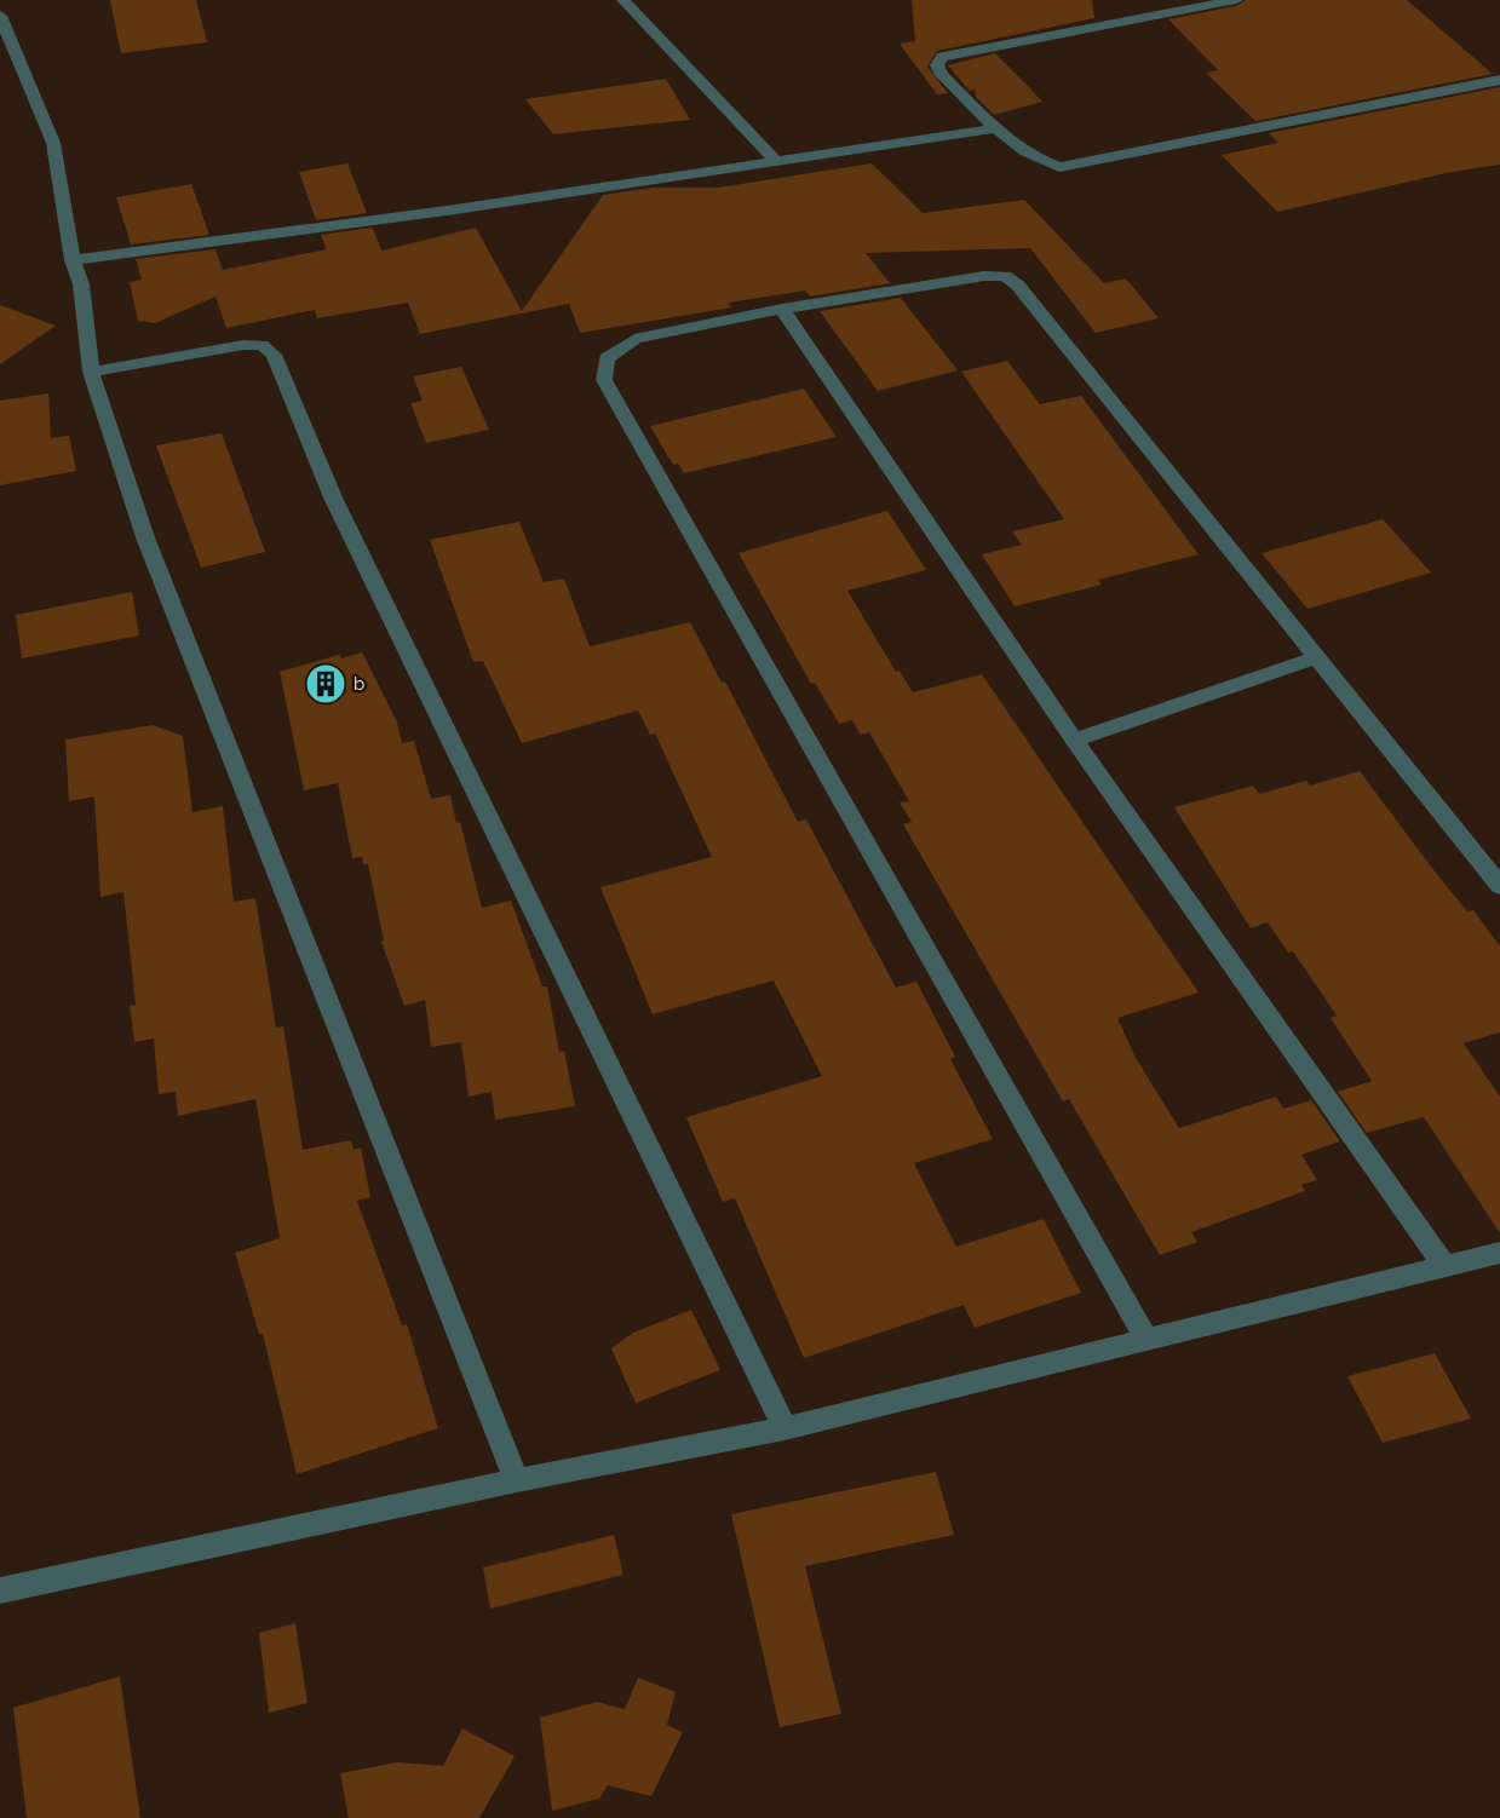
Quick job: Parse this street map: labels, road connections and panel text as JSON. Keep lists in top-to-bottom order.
{
  "places": {
    "building": ["b"]
  }
}
